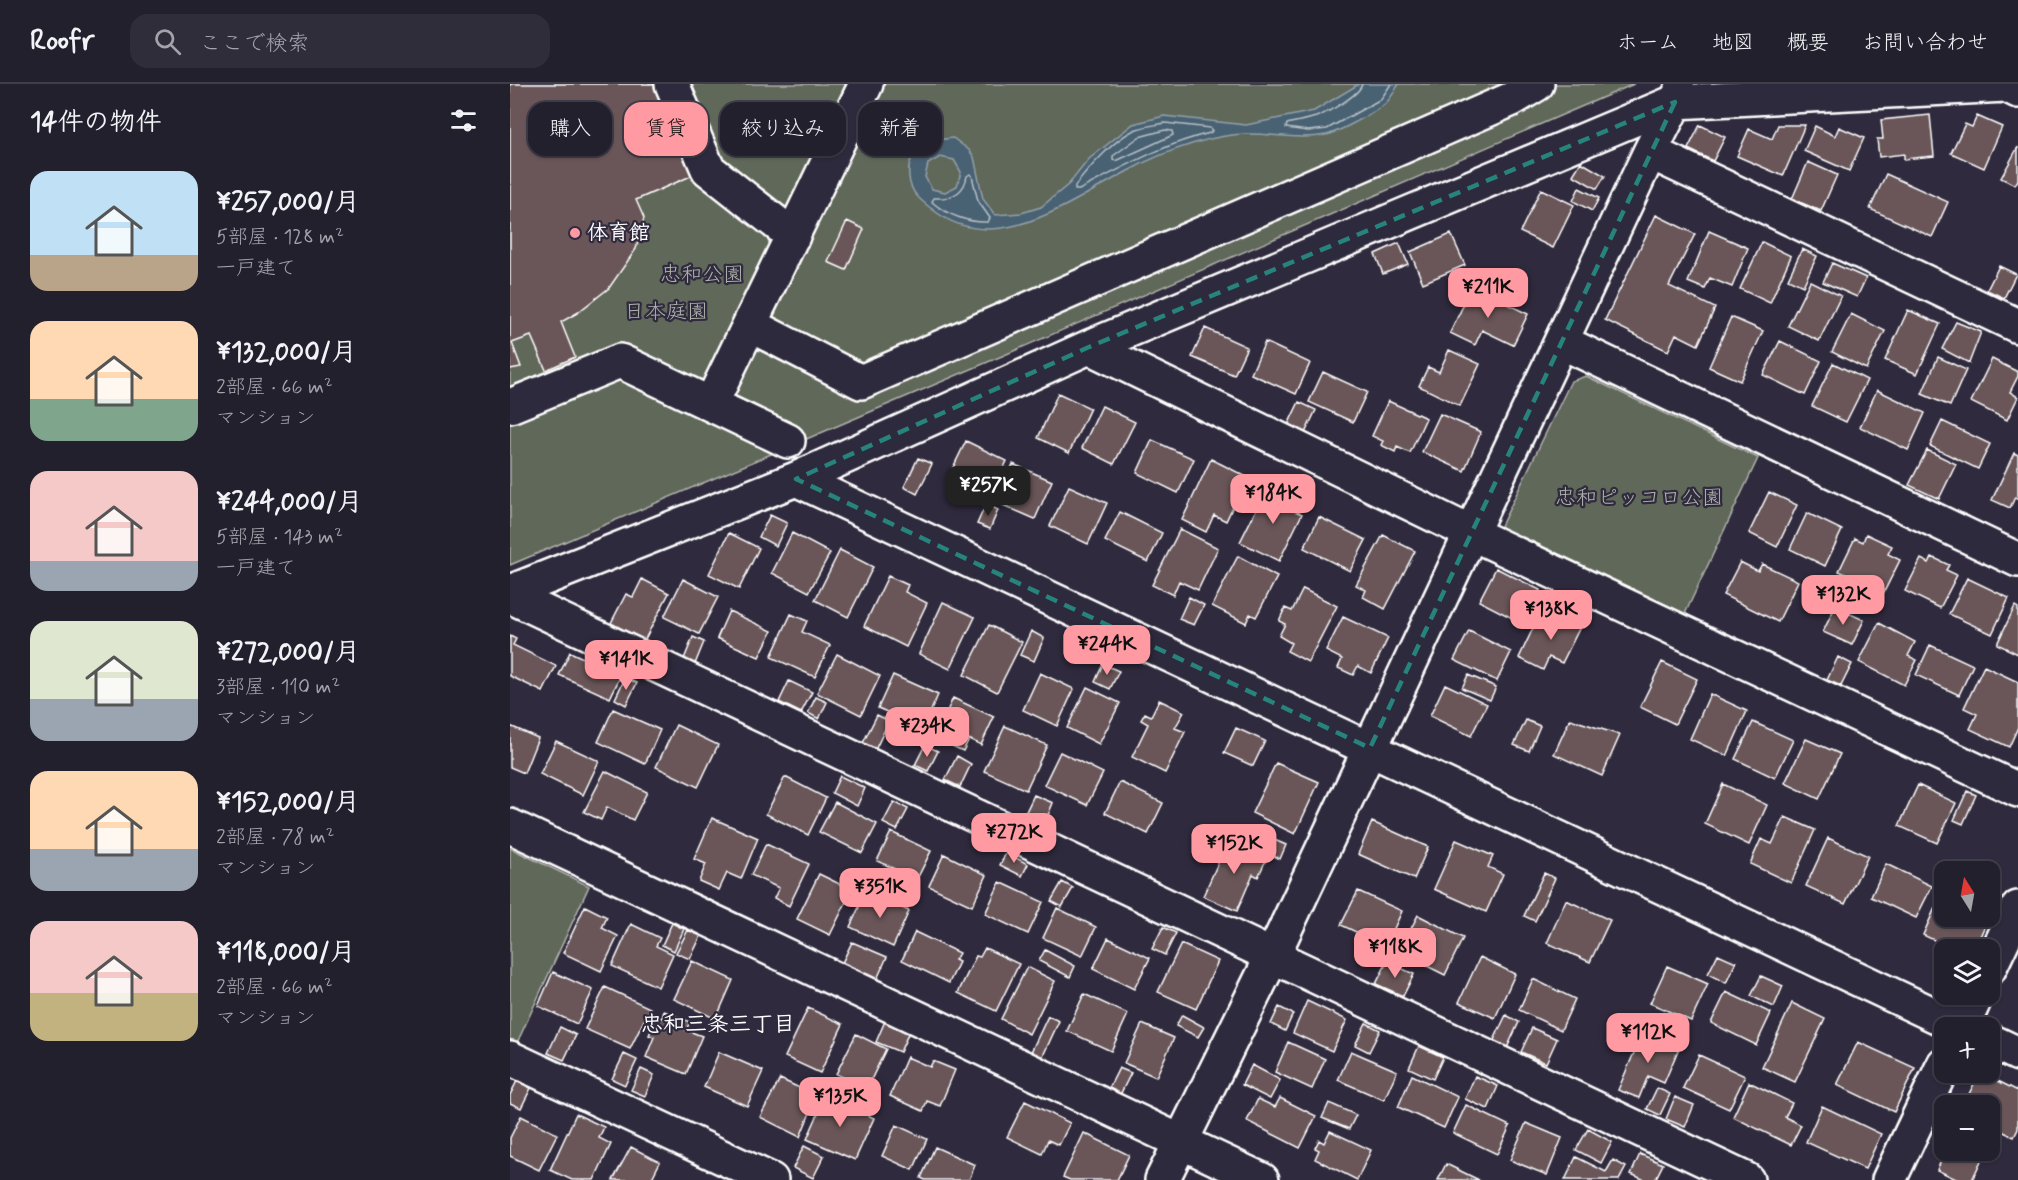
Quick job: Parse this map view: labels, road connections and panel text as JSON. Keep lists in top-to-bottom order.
{
  "districts": ["忠和三条三丁目"],
  "parks": ["忠和公園", "日本庭園", "忠和ピッコロ公園"],
  "places": ["体育館"],
  "north": "top",
  "page": {
    "header": "Roofr",
    "search": "ここで検索",
    "nav": [
      "ホーム",
      "地図",
      "概要",
      "お問い合わせ"
    ],
    "heading": "14件の物件",
    "chip": [
      "購入",
      "賃貸",
      "絞り込み",
      "新着"
    ],
    "list": [
      {
        "name": "¥257,000/月",
        "note": "5部屋 · 128 m² · 一戸建て"
      },
      {
        "name": "¥132,000/月",
        "note": "2部屋 · 66 m² · マンション"
      },
      {
        "name": "¥244,000/月",
        "note": "5部屋 · 143 m² · 一戸建て"
      },
      {
        "name": "¥272,000/月",
        "note": "3部屋 · 110 m² · マンション"
      },
      {
        "name": "¥152,000/月",
        "note": "2部屋 · 78 m² · マンション"
      },
      {
        "name": "¥118,000/月",
        "note": "2部屋 · 66 m² · マンション"
      }
    ],
    "price": [
      "¥211K",
      "¥257K",
      "¥184K",
      "¥132K",
      "¥138K",
      "¥244K",
      "¥141K",
      "¥234K",
      "¥272K",
      "¥152K",
      "¥351K",
      "¥118K",
      "¥112K",
      "¥135K"
    ],
    "map_buttons": ["+", "−"]
  }
}
